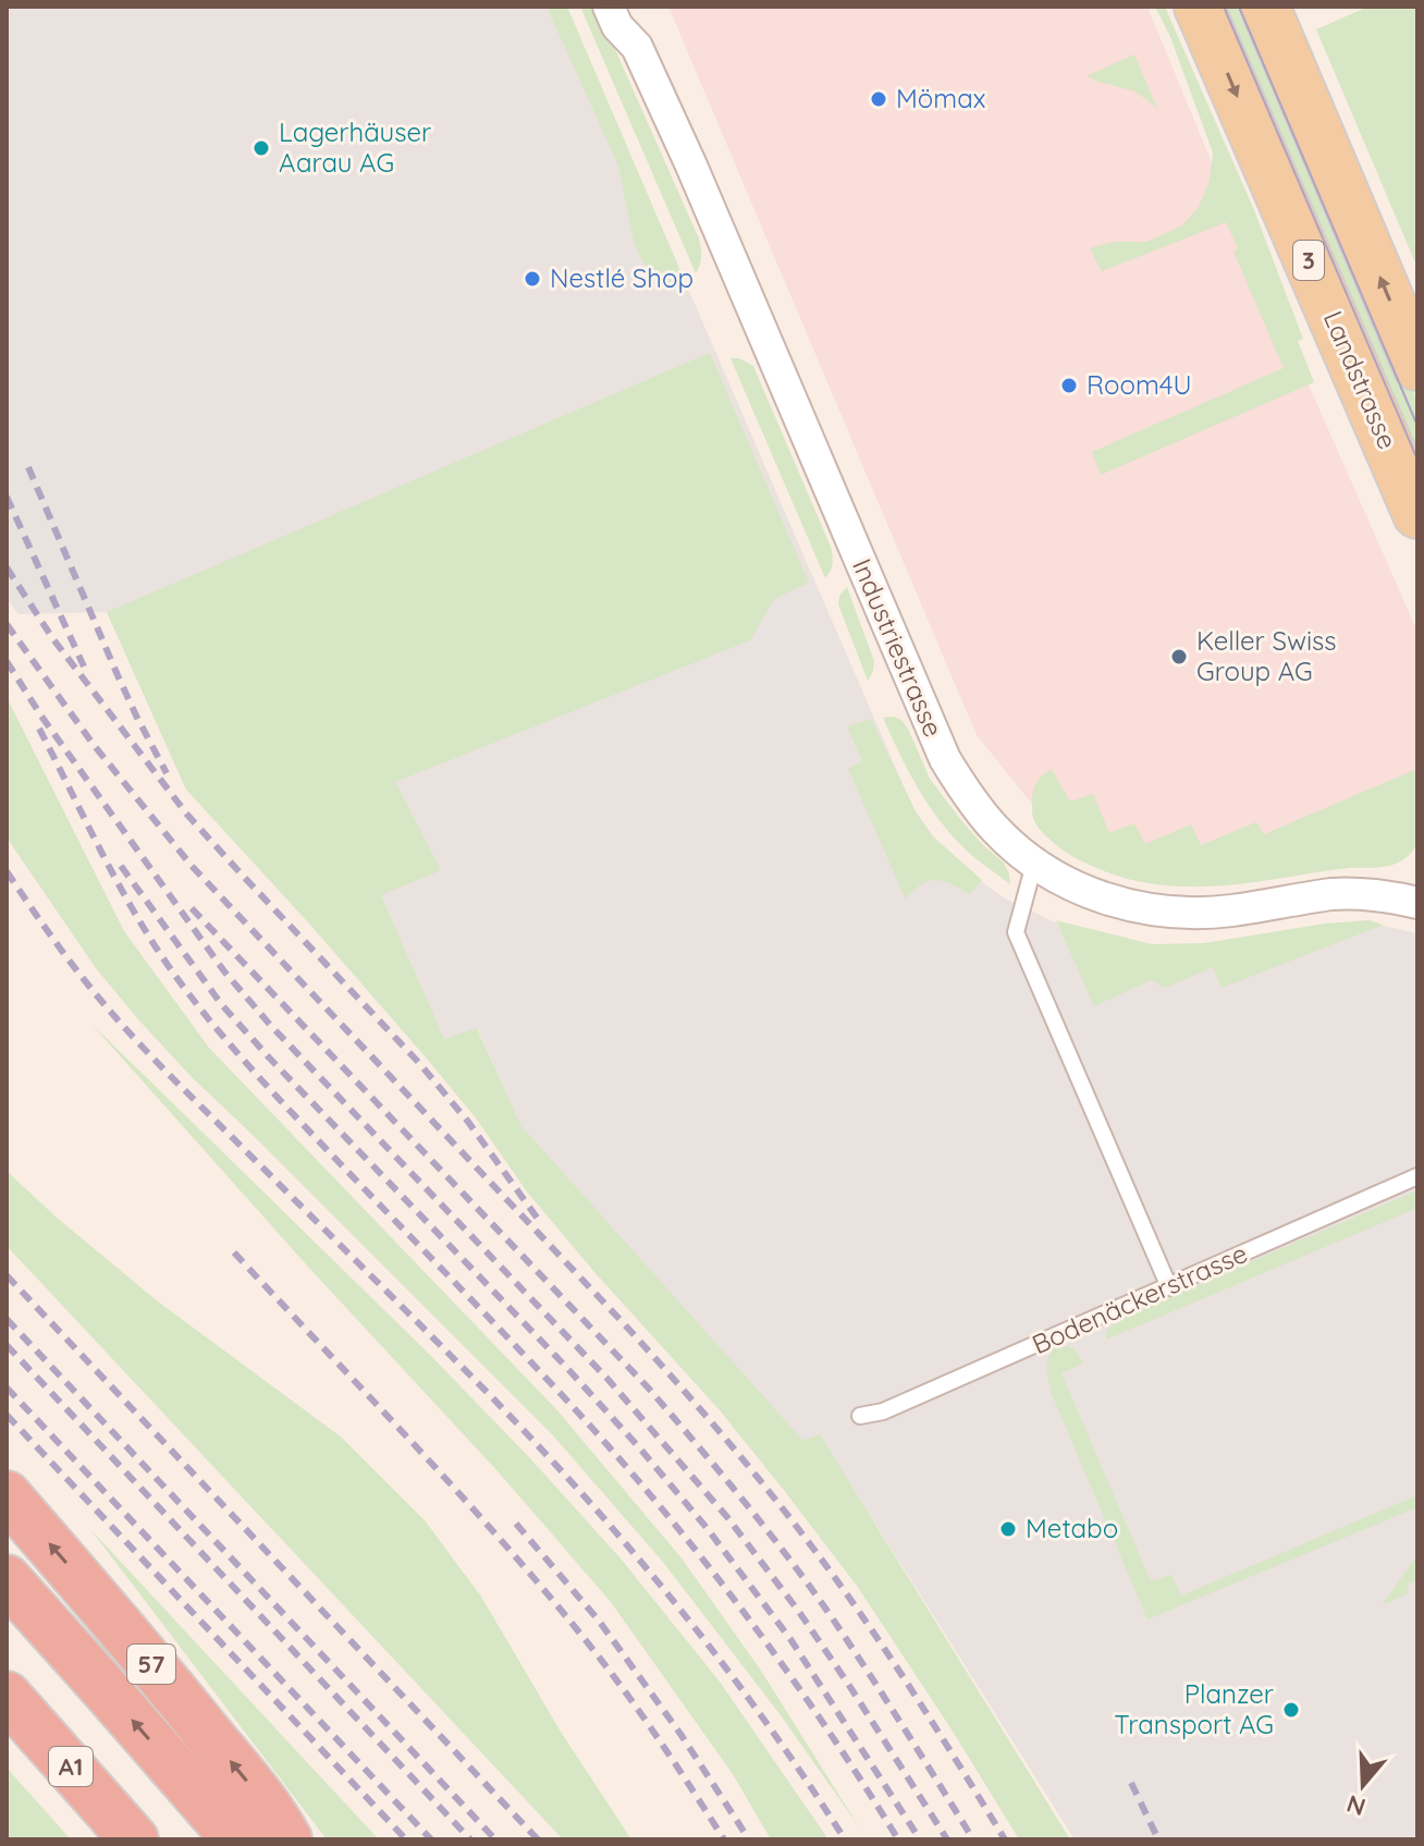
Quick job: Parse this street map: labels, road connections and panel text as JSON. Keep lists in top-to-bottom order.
{
  "streets": {
    "highway": ["57", "A1"],
    "main road": ["3", "Landstrasse"],
    "street": ["Industriestrasse"],
    "lane": ["Bodenäckerstrasse"]
  },
  "places": [
    "Mömax",
    "Lagerhäuser Aarau AG",
    "Nestlé Shop",
    "Room4U",
    "Keller Swiss Group AG",
    "Metabo",
    "Planzer Transport AG"
  ],
  "north": "bottom"
}
